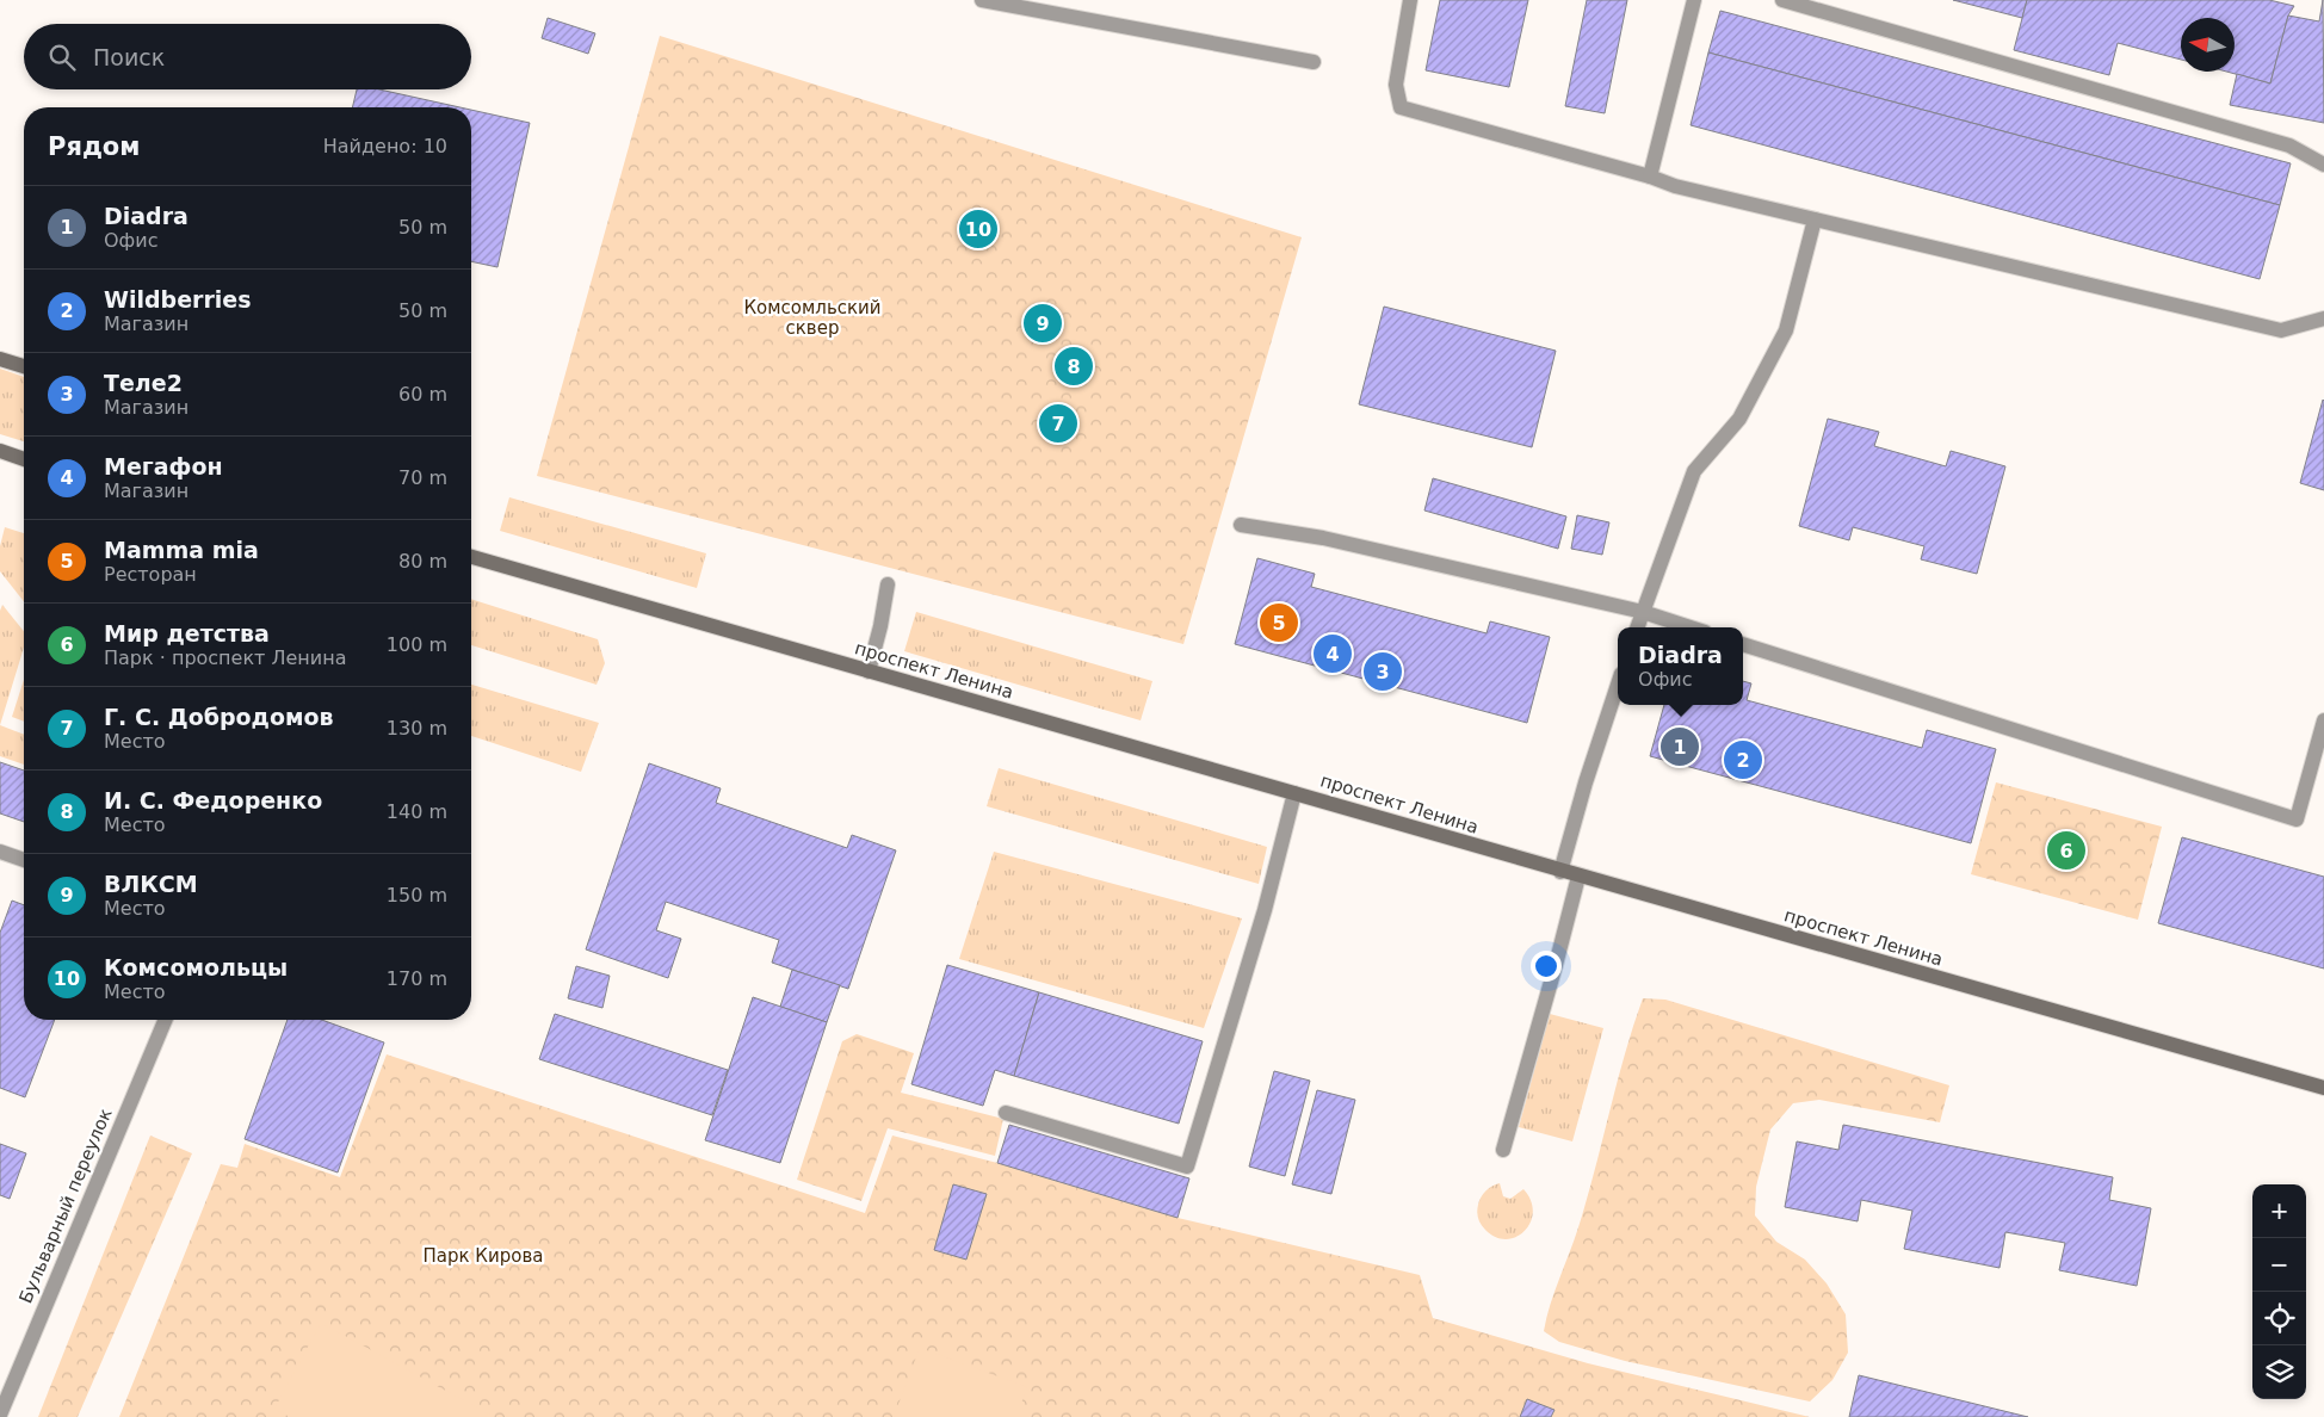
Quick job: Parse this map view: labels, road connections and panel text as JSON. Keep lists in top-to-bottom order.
{
  "streets": {
    "main road": ["проспект Ленина"],
    "street": ["Бульварный переулок"]
  },
  "parks": ["Комсомльский сквер", "Парк Кирова"],
  "north": "left",
  "page": {
    "search": "Поиск",
    "heading": ["Рядом", "Найдено: 10"],
    "list": [
      {
        "mark": "1",
        "name": "Diadra",
        "note": "Офис",
        "value": "50 m"
      },
      {
        "mark": "2",
        "name": "Wildberries",
        "note": "Магазин",
        "value": "50 m"
      },
      {
        "mark": "3",
        "name": "Теле2",
        "note": "Магазин",
        "value": "60 m"
      },
      {
        "mark": "4",
        "name": "Мегафон",
        "note": "Магазин",
        "value": "70 m"
      },
      {
        "mark": "5",
        "name": "Mamma mia",
        "note": "Ресторан",
        "value": "80 m"
      },
      {
        "mark": "6",
        "name": "Мир детства",
        "note": "Парк · проспект Ленина",
        "value": "100 m"
      },
      {
        "mark": "7",
        "name": "Г. С. Добродомов",
        "note": "Место",
        "value": "130 m"
      },
      {
        "mark": "8",
        "name": "И. С. Федоренко",
        "note": "Место",
        "value": "140 m"
      },
      {
        "mark": "9",
        "name": "ВЛКСМ",
        "note": "Место",
        "value": "150 m"
      },
      {
        "mark": "10",
        "name": "Комсомольцы",
        "note": "Место",
        "value": "170 m"
      }
    ],
    "pins": [
      "10",
      "9",
      "8",
      "7",
      "5",
      "4",
      "3",
      "1",
      "2",
      "6"
    ],
    "popup": ["Diadra", "Офис"],
    "map_buttons": ["+", "−"]
  }
}
